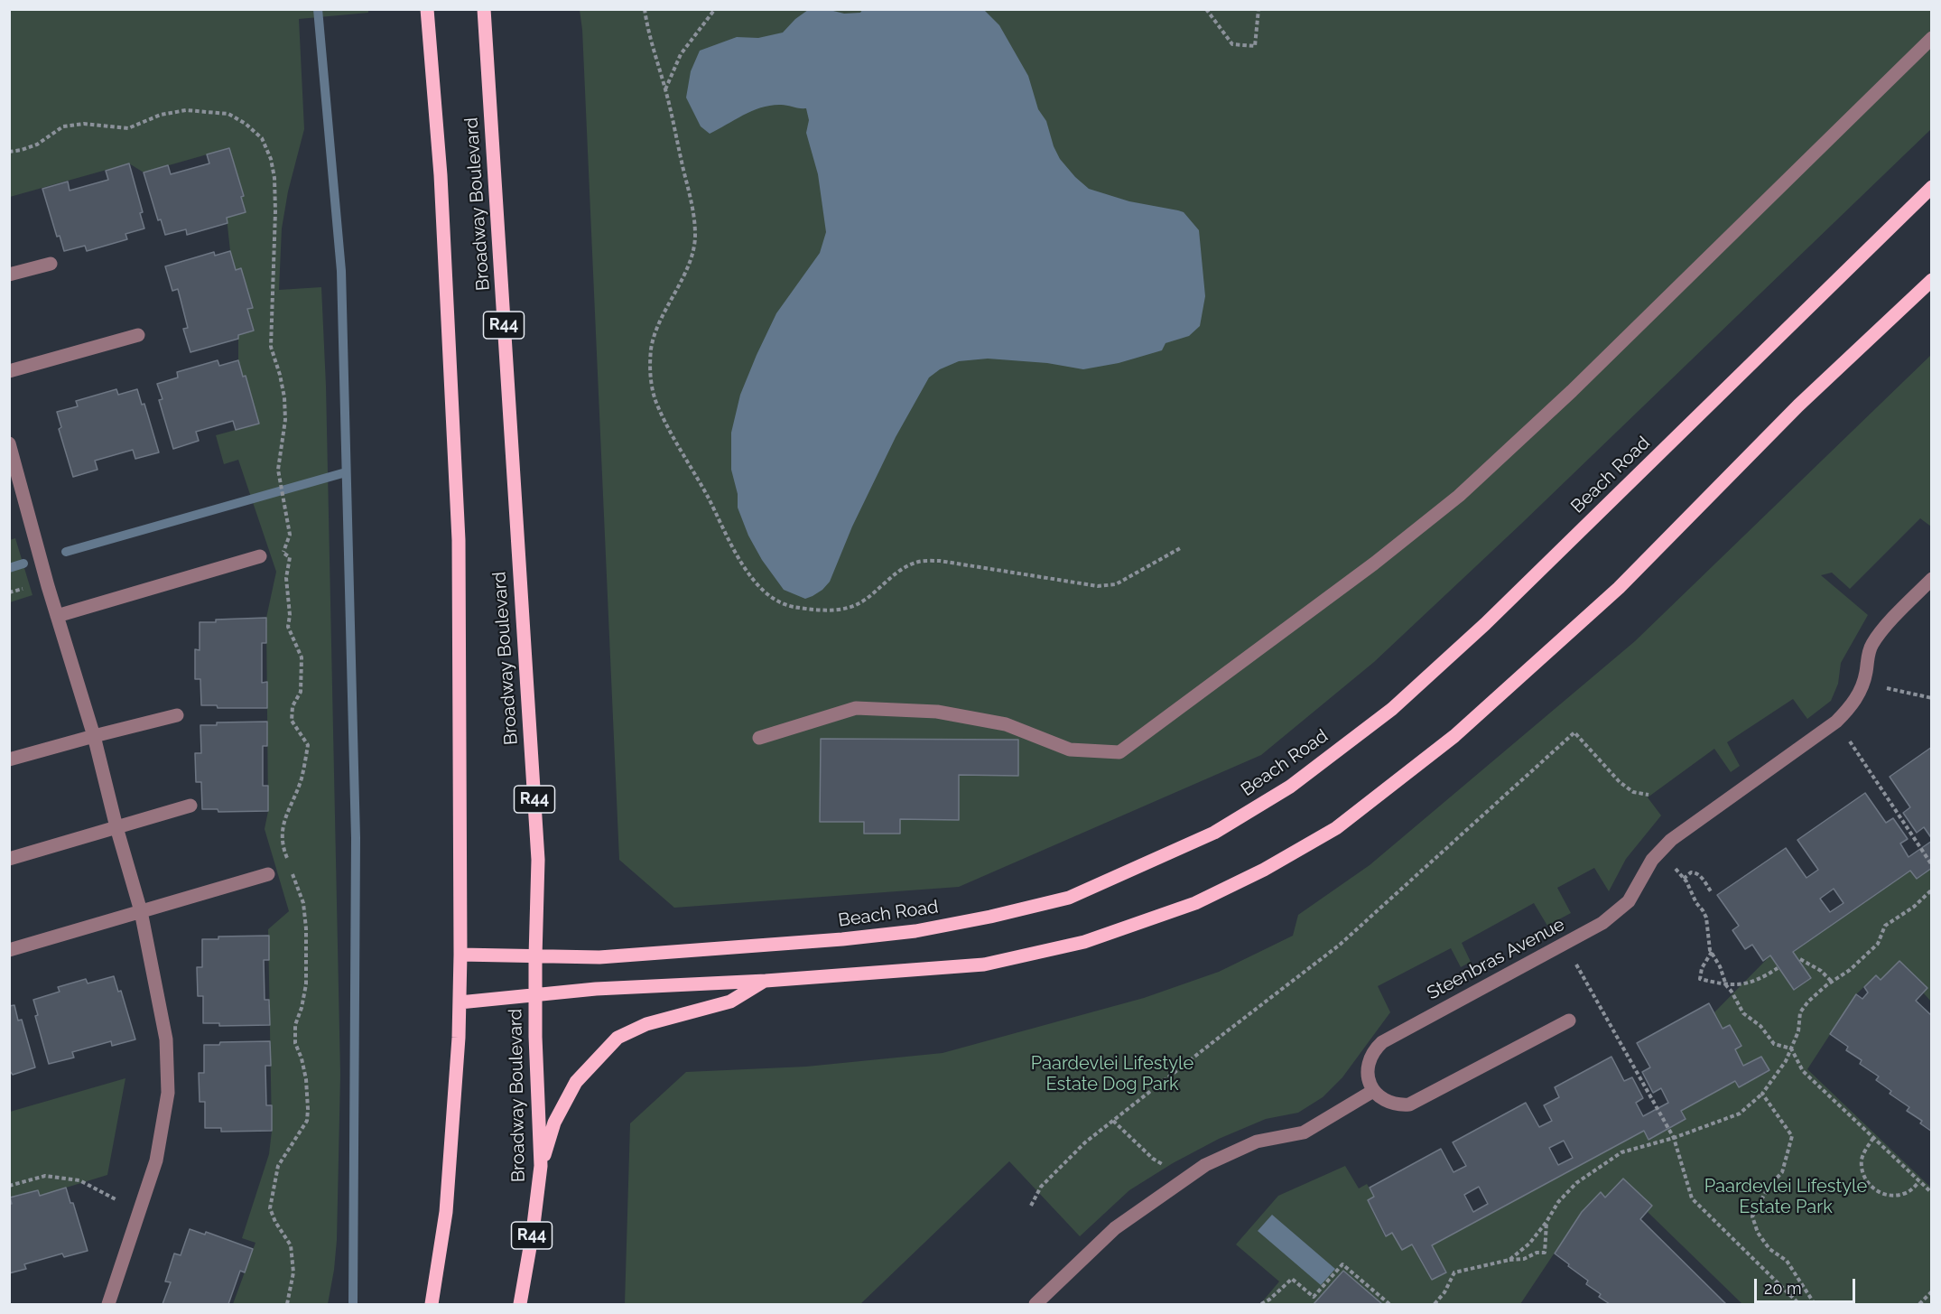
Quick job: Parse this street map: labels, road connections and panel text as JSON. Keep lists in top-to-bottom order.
{
  "streets": {
    "main road": ["Broadway Boulevard", "R44", "Beach Road"],
    "street": ["Steenbras Avenue"]
  },
  "crossings": [
    ["Broadway Boulevard", "Beach Road"]
  ],
  "parks": ["Paardevlei Lifestyle Estate Dog Park", "Paardevlei Lifestyle Estate Park"],
  "scale_bar": "20 m"
}
